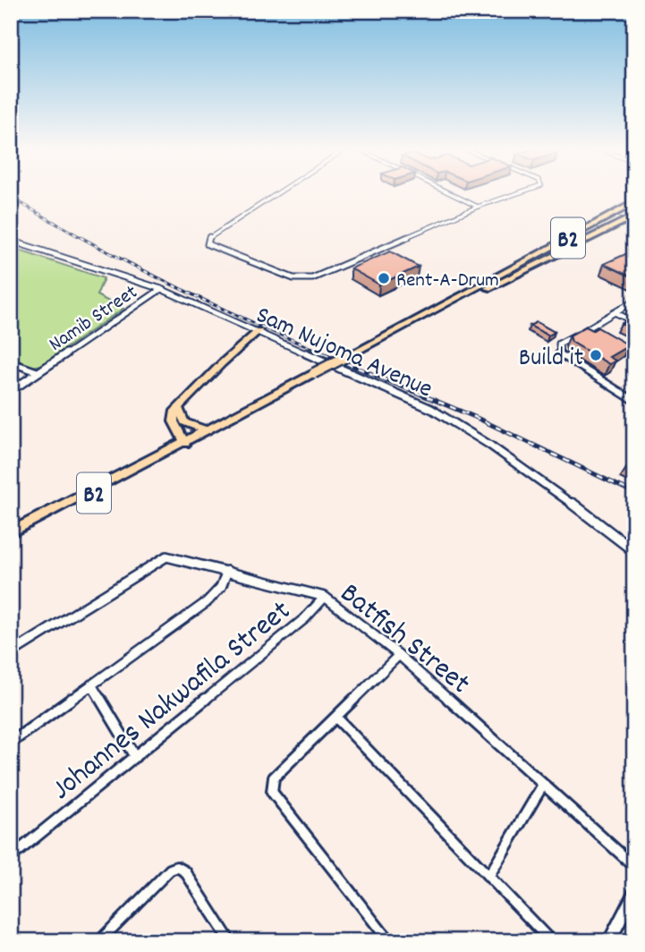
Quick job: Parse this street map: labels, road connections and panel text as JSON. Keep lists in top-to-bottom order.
{
  "streets": {
    "highway": ["B2"],
    "street": [
      "Namib Street",
      "Sam Nujoma Avenue",
      "Batfish Street",
      "Johannes Nakwafila Street"
    ]
  },
  "crossings": [
    ["Namib Street", "Sam Nujoma Avenue"],
    ["Batfish Street", "Johannes Nakwafila Street"]
  ],
  "places": ["Rent-A-Drum", "Build it"]
}
